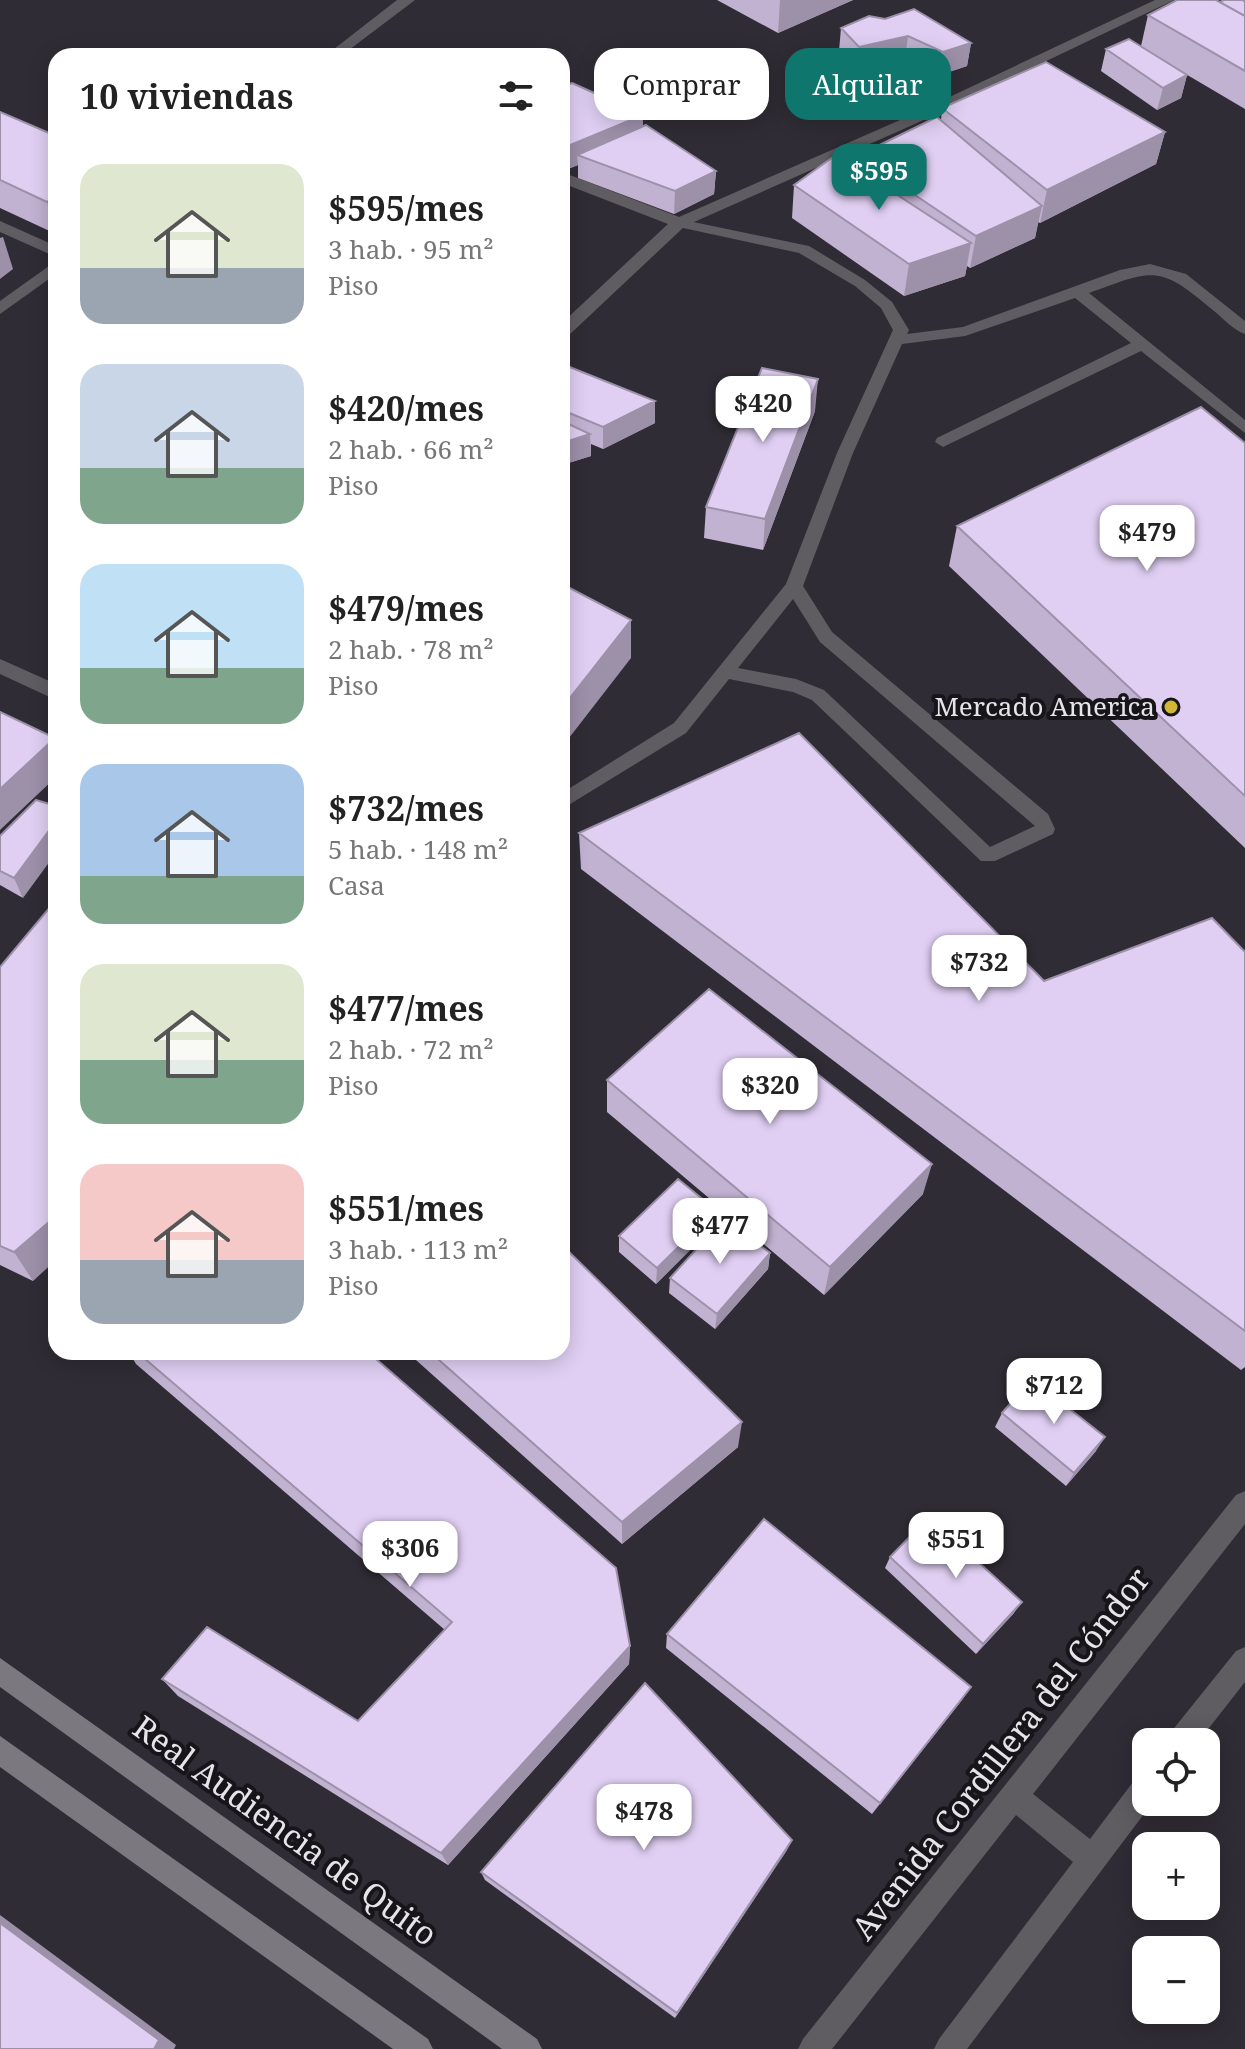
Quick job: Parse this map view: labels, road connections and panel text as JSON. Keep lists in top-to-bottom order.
{
  "streets": {
    "main road": ["Real Audiencia de Quito"],
    "street": ["Avenida Cordillera del Cóndor"]
  },
  "places": ["Mercado America"],
  "page": {
    "chip": ["Comprar", "Alquilar"],
    "heading": "10 viviendas",
    "price": [
      "$595",
      "$420",
      "$479",
      "$732",
      "$320",
      "$477",
      "$712",
      "$551",
      "$306",
      "$478"
    ],
    "list": [
      {
        "name": "$595/mes",
        "note": "3 hab. · 95 m² · Piso"
      },
      {
        "name": "$420/mes",
        "note": "2 hab. · 66 m² · Piso"
      },
      {
        "name": "$479/mes",
        "note": "2 hab. · 78 m² · Piso"
      },
      {
        "name": "$732/mes",
        "note": "5 hab. · 148 m² · Casa"
      },
      {
        "name": "$477/mes",
        "note": "2 hab. · 72 m² · Piso"
      },
      {
        "name": "$551/mes",
        "note": "3 hab. · 113 m² · Piso"
      }
    ],
    "map_buttons": ["+", "−"]
  }
}
